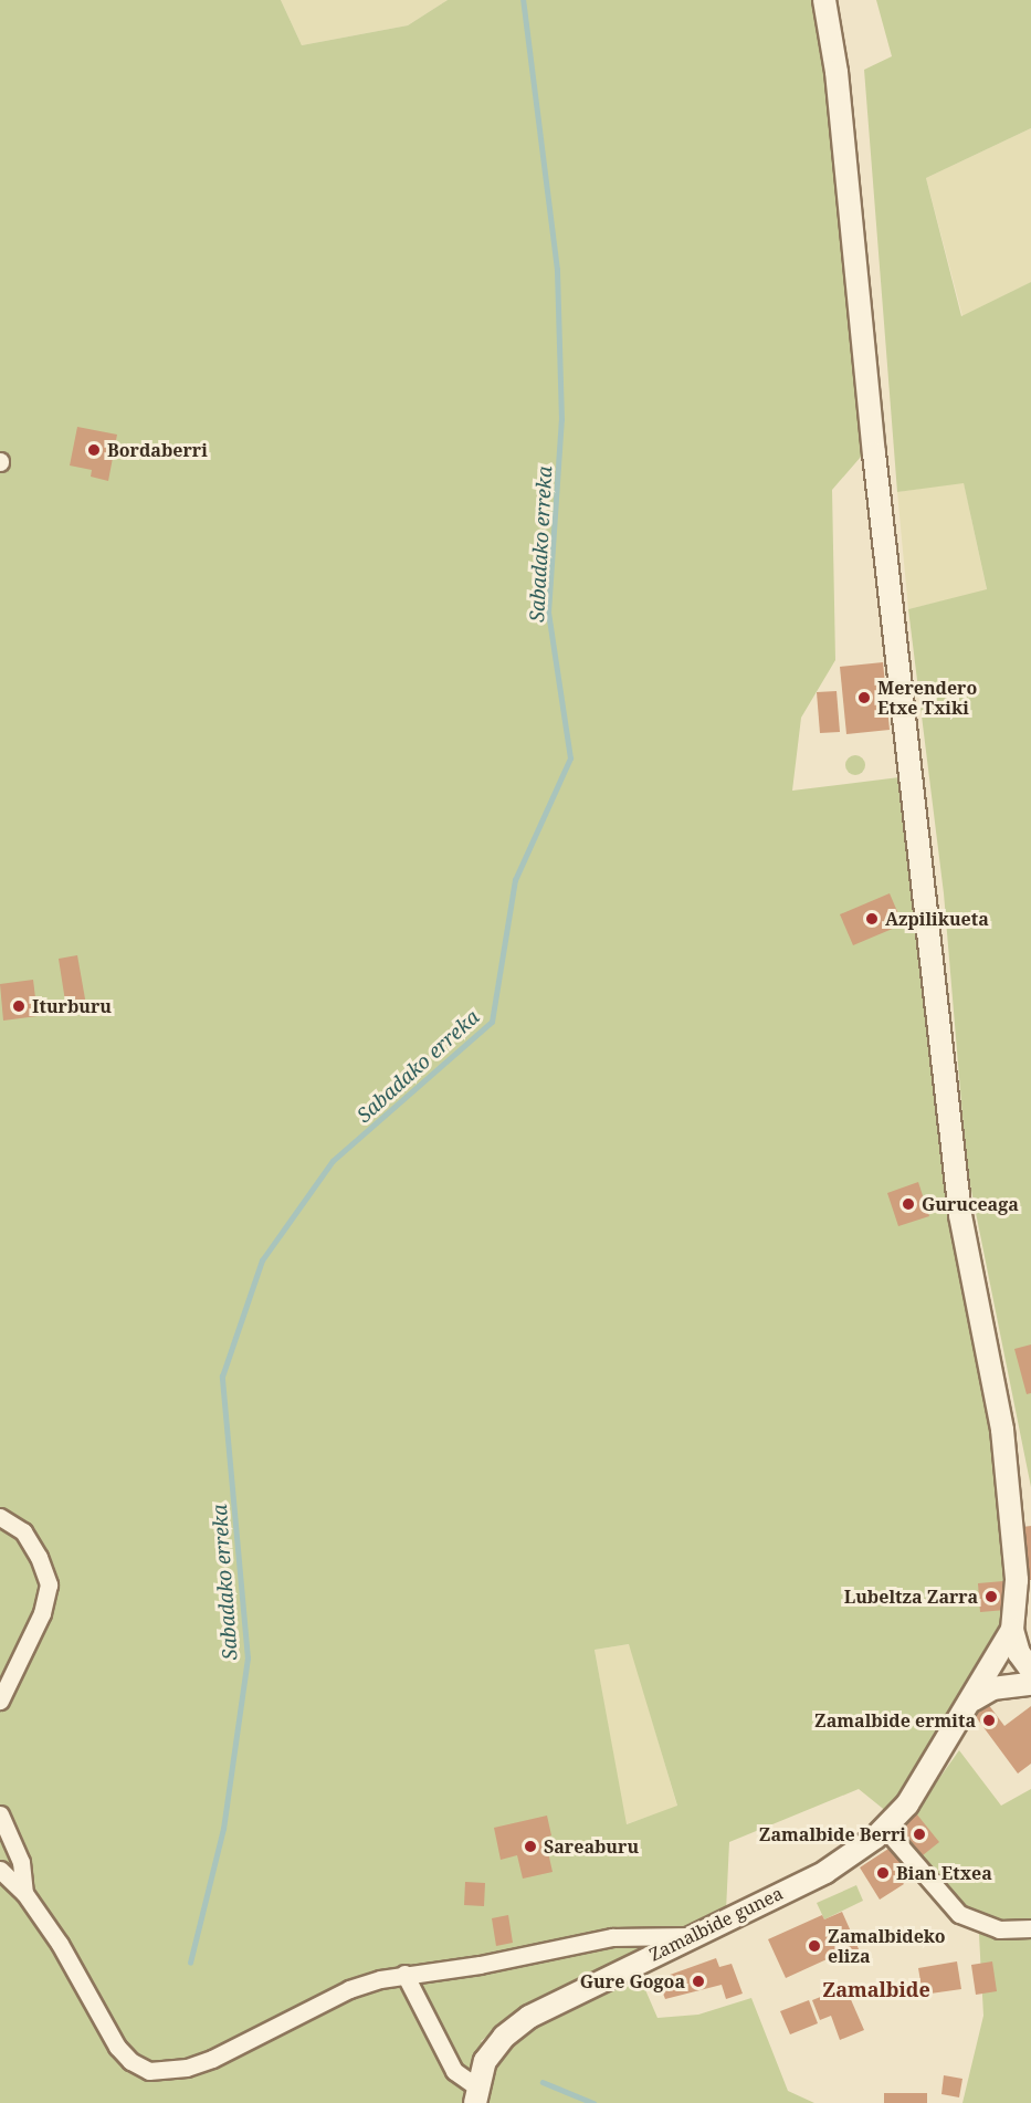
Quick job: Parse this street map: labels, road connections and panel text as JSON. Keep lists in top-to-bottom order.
{
  "streets": {
    "street": ["Zamalbide gunea"]
  },
  "districts": ["Zamalbide"],
  "water": ["Sabadako erreka"],
  "places": [
    "Bordaberri",
    "Merendero Etxe Txiki",
    "Azpilikueta",
    "Iturburu",
    "Guruceaga",
    "Lubeltza Zarra",
    "Zamalbide ermita",
    "Zamalbide Berri",
    "Sareaburu",
    "Bian Etxea",
    "Zamalbideko eliza",
    "Gure Gogoa"
  ]
}
